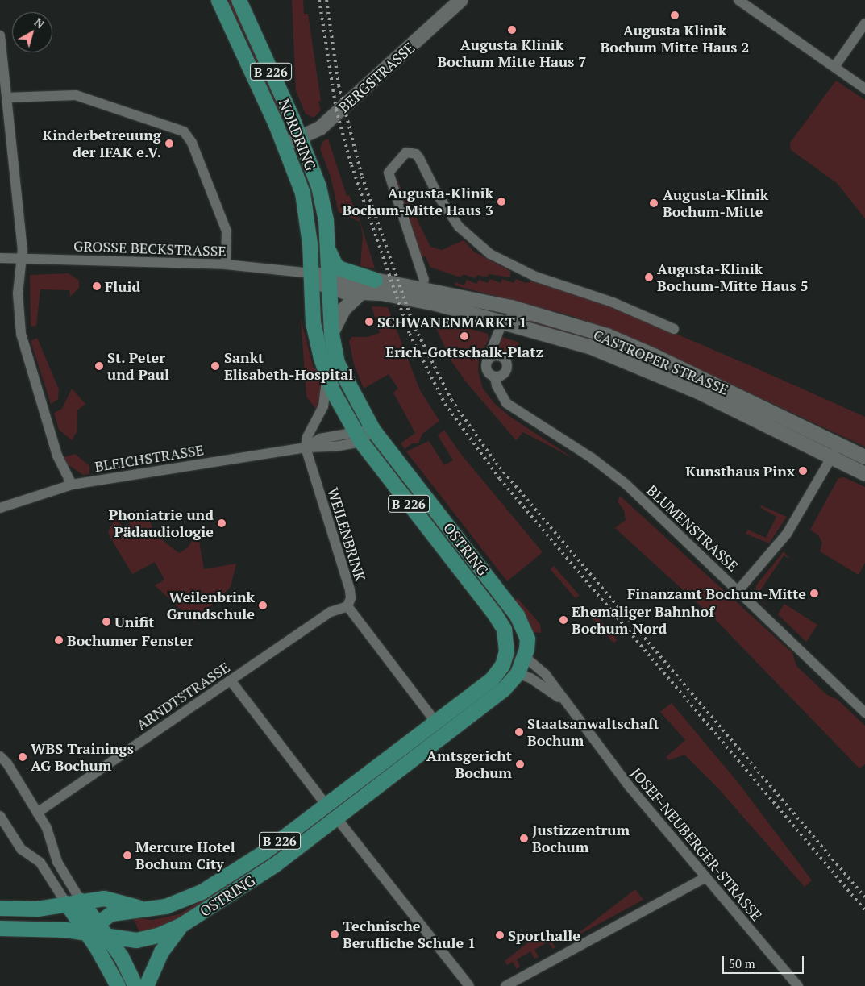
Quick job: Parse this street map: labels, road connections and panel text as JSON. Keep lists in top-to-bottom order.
{
  "streets": {
    "main road": [
      "B 226",
      "BERGSTRASSE",
      "NORDRING",
      "CASTROPER STRASSE",
      "OSTRING"
    ],
    "street": [
      "GROSSE BECKSTRASSE",
      "BLEICHSTRASSE",
      "BLUMENSTRASSE",
      "WEILENBRINK",
      "ARNDTSTRASSE",
      "JOSEF-NEUBERGER-STRASSE"
    ]
  },
  "crossings": [
    ["B 226", "NORDRING"],
    ["B 226", "GROSSE BECKSTRASSE"],
    ["B 226", "CASTROPER STRASSE"],
    ["B 226", "BLEICHSTRASSE"],
    ["B 226", "OSTRING"],
    ["BERGSTRASSE", "NORDRING"],
    ["NORDRING", "GROSSE BECKSTRASSE"],
    ["NORDRING", "CASTROPER STRASSE"],
    ["BLEICHSTRASSE", "WEILENBRINK"],
    ["BLEICHSTRASSE", "OSTRING"],
    ["WEILENBRINK", "ARNDTSTRASSE"],
    ["OSTRING", "JOSEF-NEUBERGER-STRASSE"]
  ],
  "places": [
    "Augusta Klinik Bochum Mitte Haus 2",
    "Augusta Klinik Bochum Mitte Haus 7",
    "Kinderbetreuung der IFAK e.V.",
    "Augusta-Klinik Bochum-Mitte Haus 3",
    "Augusta-Klinik Bochum-Mitte",
    "Augusta-Klinik Bochum-Mitte Haus 5",
    "Fluid",
    "SCHWANENMARKT 1",
    "Erich-Gottschalk-Platz",
    "St. Peter und Paul",
    "Sankt Elisabeth-Hospital",
    "Kunsthaus Pinx",
    "Phoniatrie und Pädaudiologie",
    "Finanzamt Bochum-Mitte",
    "Weilenbrink Grundschule",
    "Ehemaliger Bahnhof Bochum Nord",
    "Unifit",
    "Bochumer Fenster",
    "Staatsanwaltschaft Bochum",
    "WBS Trainings AG Bochum",
    "Amtsgericht Bochum",
    "Justizzentrum Bochum",
    "Mercure Hotel Bochum City",
    "Technische Berufliche Schule 1",
    "Sporthalle"
  ],
  "scale_bar": "50 m",
  "north": "top right"
}
